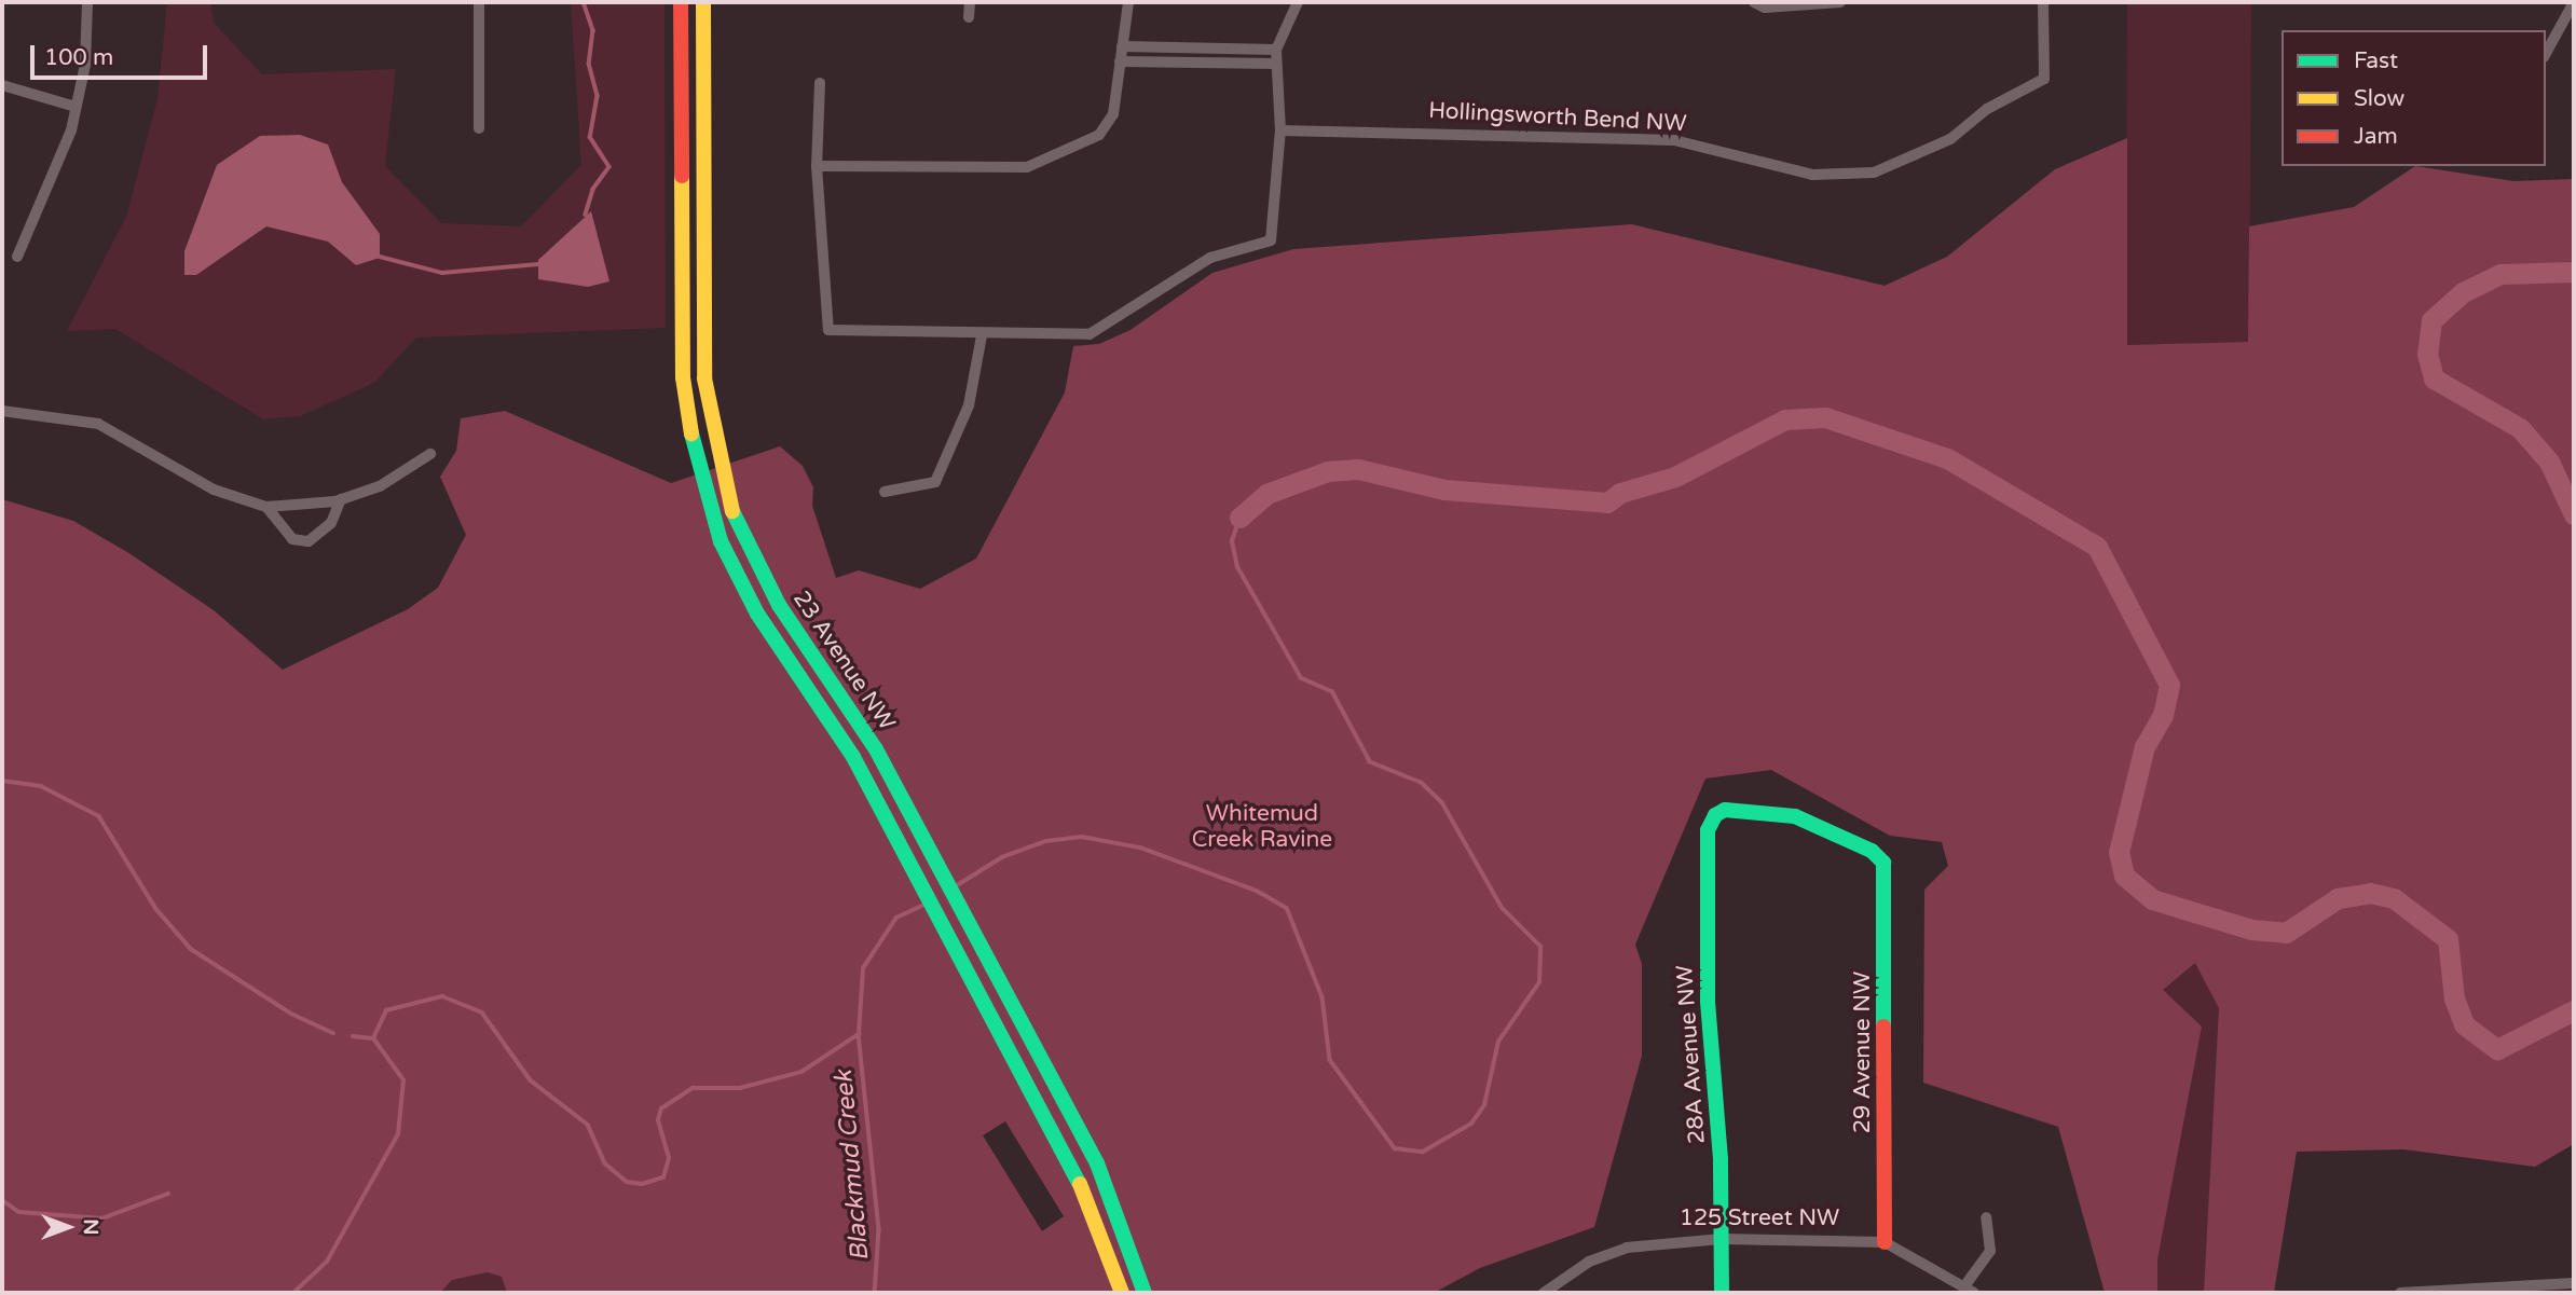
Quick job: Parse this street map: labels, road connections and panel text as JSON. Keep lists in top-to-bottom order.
{
  "streets": {
    "main road": ["23 Avenue NW", "29 Avenue NW", "28A Avenue NW"],
    "street": ["Hollingsworth Bend NW", "125 Street NW"]
  },
  "crossings": [
    ["29 Avenue NW", "28A Avenue NW"],
    ["29 Avenue NW", "125 Street NW"],
    ["28A Avenue NW", "125 Street NW"]
  ],
  "water": ["Blackmud Creek"],
  "parks": ["Whitemud Creek Ravine"],
  "legend": ["Fast", "Slow", "Jam"],
  "scale_bar": "100 m",
  "north": "right"
}
